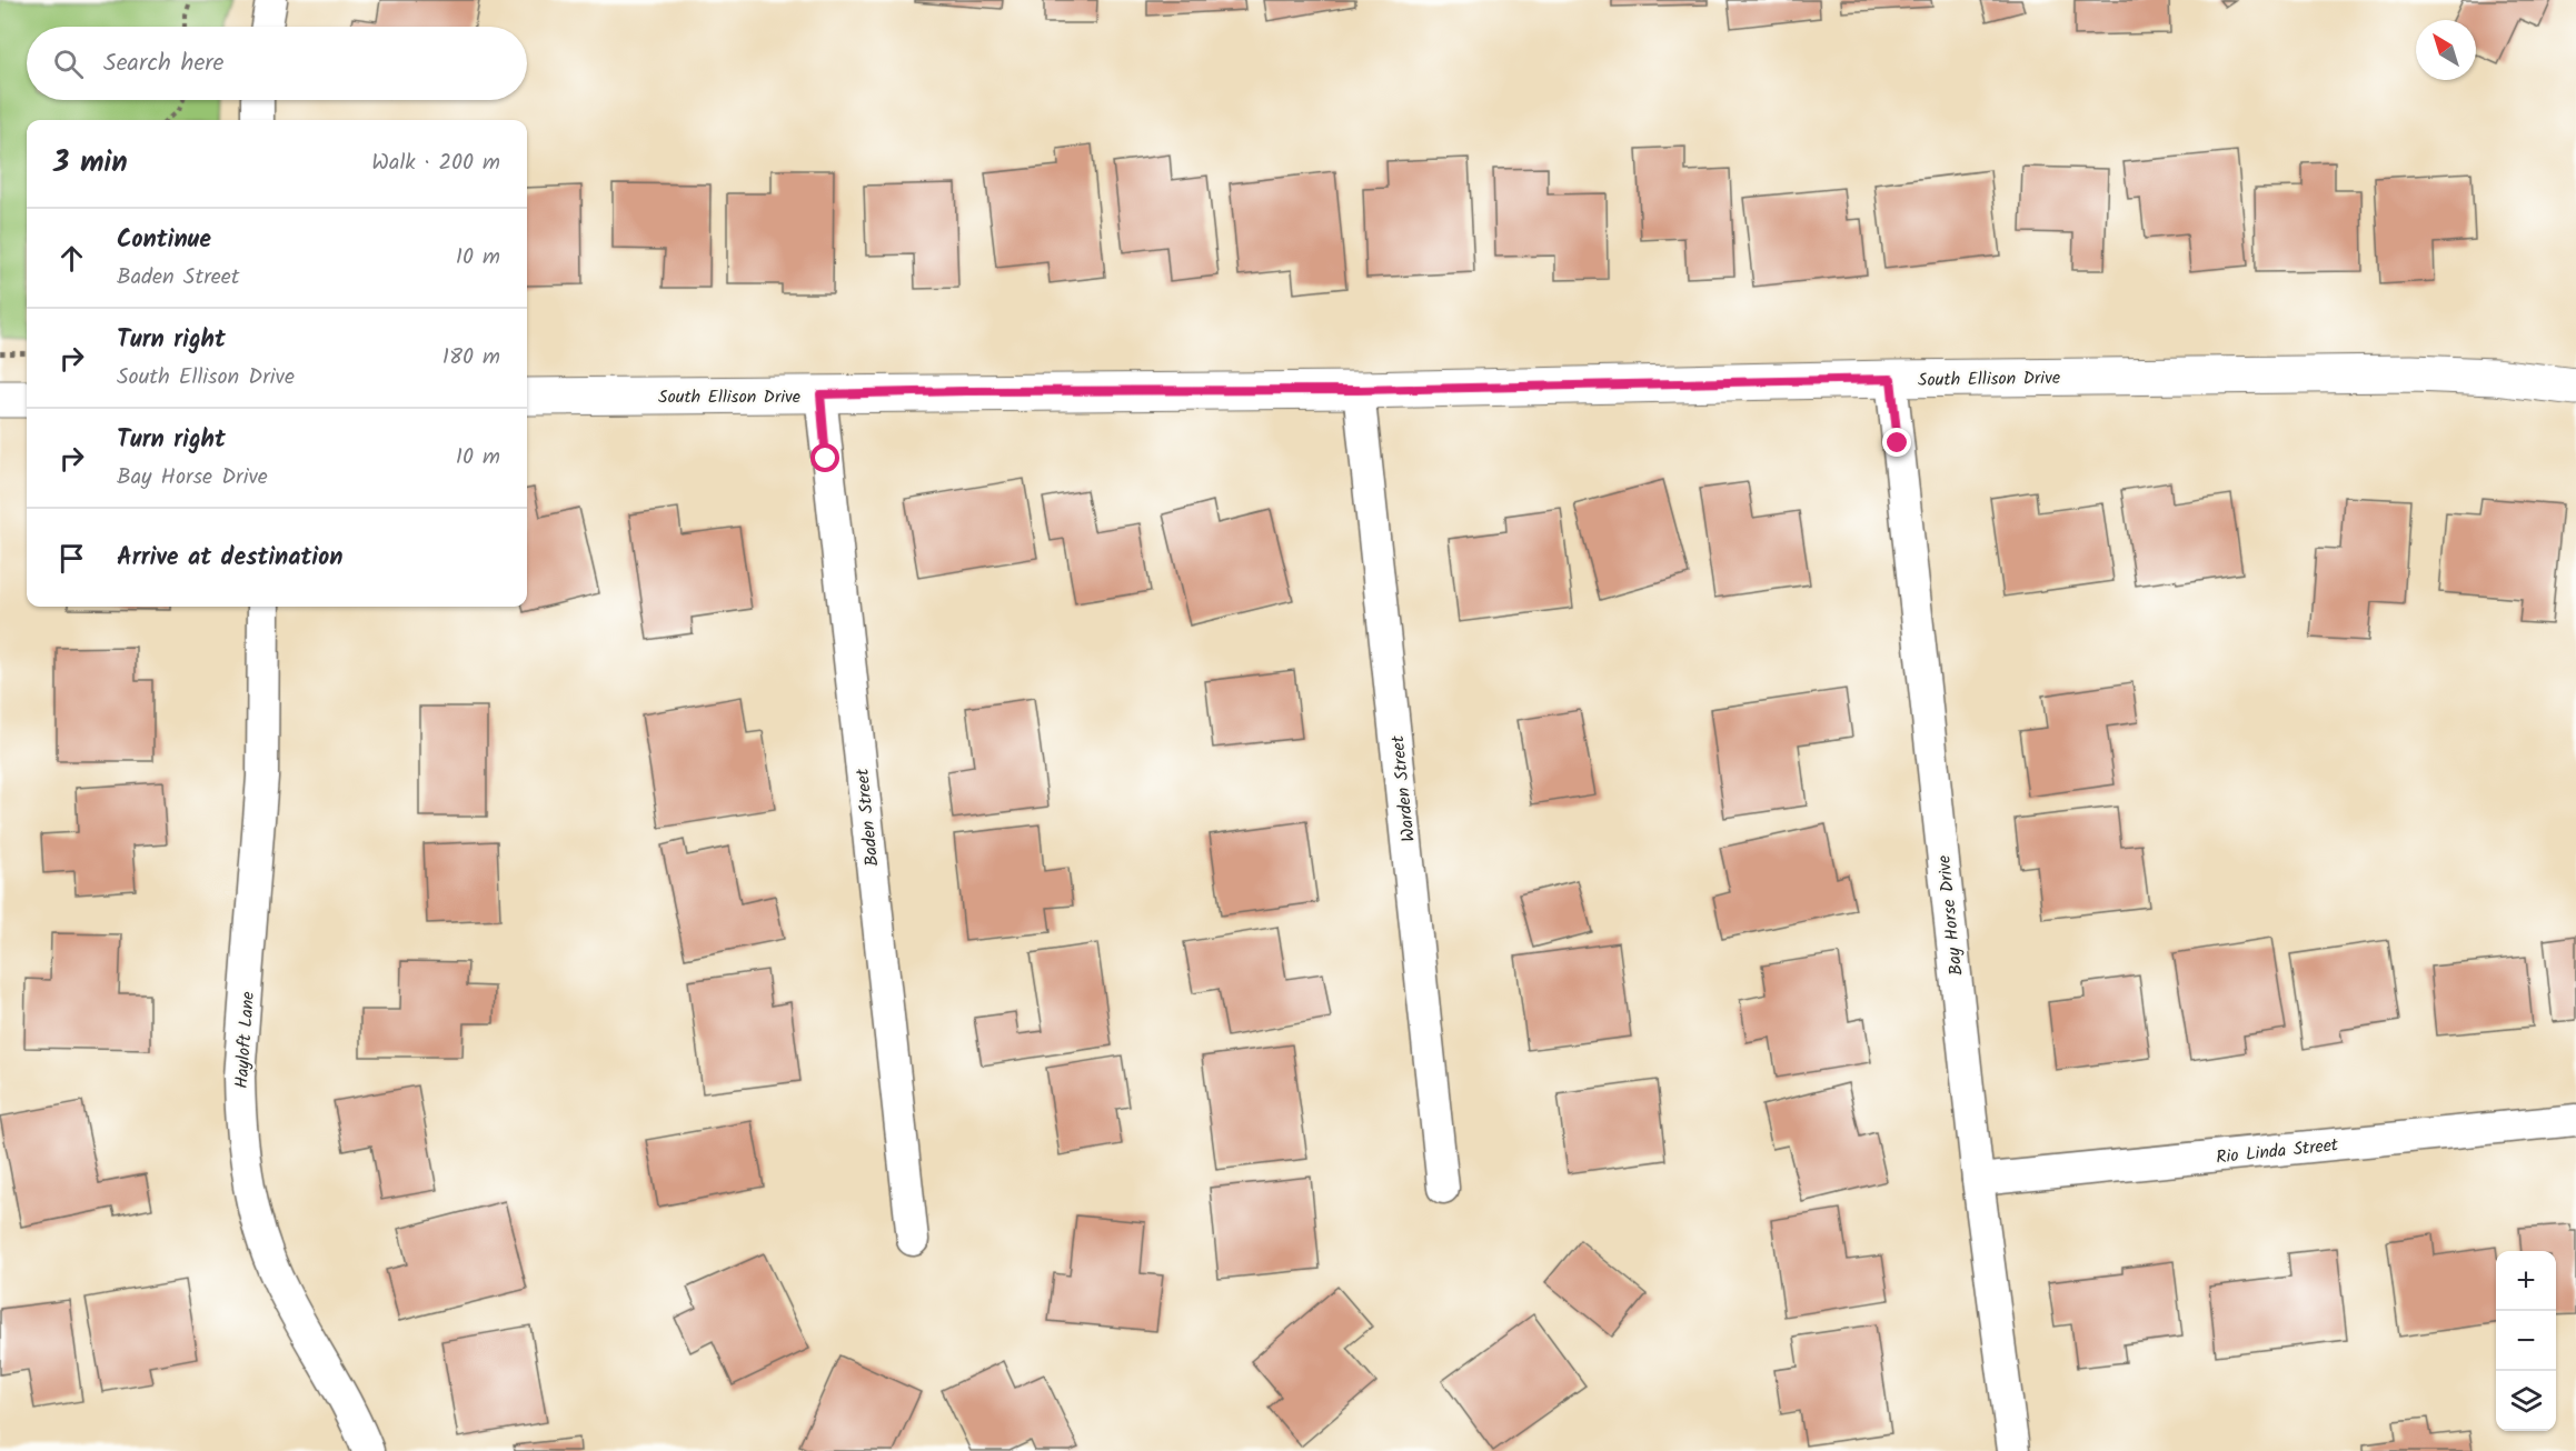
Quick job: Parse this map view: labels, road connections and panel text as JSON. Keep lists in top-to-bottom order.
{
  "streets": {
    "street": [
      "South Ellison Drive",
      "Warden Street",
      "Baden Street",
      "Bay Horse Drive",
      "Hayloft Lane",
      "Rio Linda Street"
    ]
  },
  "crossings": [
    ["South Ellison Drive", "Warden Street"],
    ["South Ellison Drive", "Baden Street"],
    ["South Ellison Drive", "Bay Horse Drive"],
    ["Bay Horse Drive", "Rio Linda Street"]
  ],
  "north": "top left",
  "page": {
    "search": "Search here",
    "heading": ["3 min", "Walk · 200 m"],
    "list": [
      ["Continue", "Baden Street", "10 m"],
      ["Turn right", "South Ellison Drive", "180 m"],
      ["Turn right", "Bay Horse Drive", "10 m"],
      "Arrive at destination"
    ],
    "map_buttons": ["+", "−"]
  }
}
